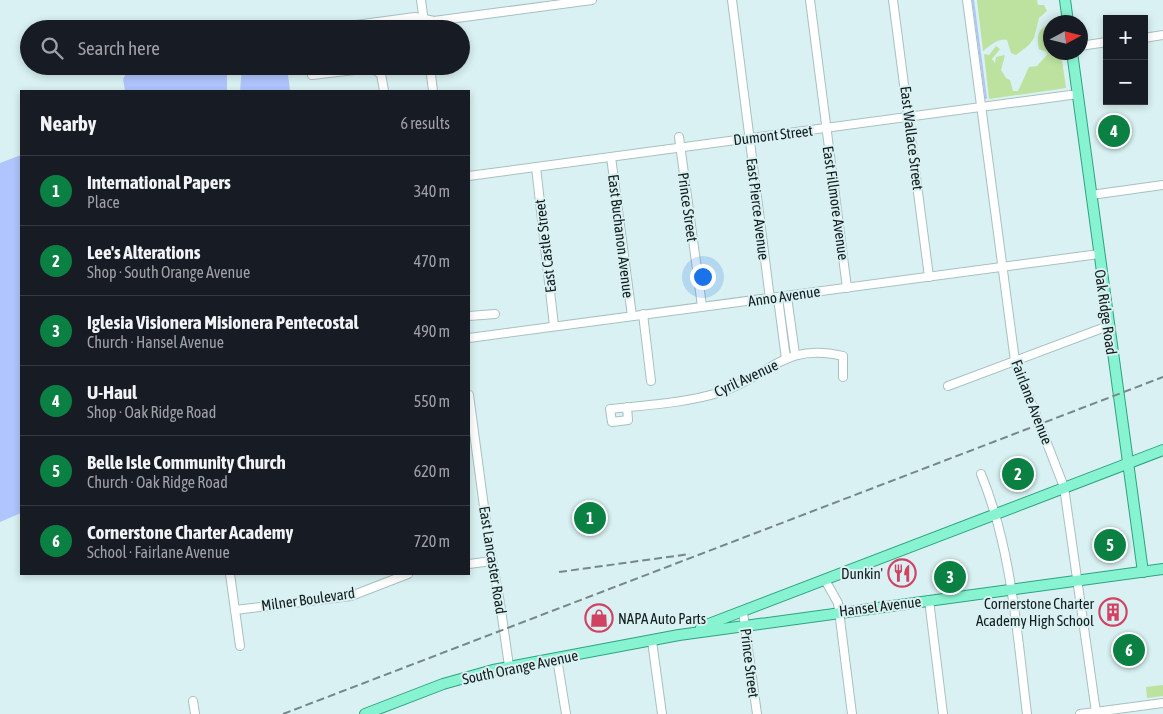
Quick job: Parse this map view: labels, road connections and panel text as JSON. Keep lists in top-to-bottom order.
{
  "streets": {
    "main road": ["Oak Ridge Road", "Hansel Avenue", "South Orange Avenue"],
    "street": [
      "Dumont Street",
      "East Wallace Street",
      "East Fillmore Avenue",
      "Prince Street",
      "East Pierce Avenue",
      "East Buchanon Avenue",
      "East Castle Street",
      "Anno Avenue",
      "Cyril Avenue",
      "Fairlane Avenue",
      "East Lancaster Road",
      "Milner Boulevard"
    ]
  },
  "crossings": [
    ["Dumont Street", "East Wallace Street"],
    ["Dumont Street", "East Fillmore Avenue"],
    ["Dumont Street", "Prince Street"],
    ["Dumont Street", "East Pierce Avenue"],
    ["Dumont Street", "East Buchanon Avenue"],
    ["Dumont Street", "East Castle Street"],
    ["Dumont Street", "Oak Ridge Road"],
    ["Dumont Street", "Fairlane Avenue"],
    ["East Wallace Street", "Anno Avenue"],
    ["East Fillmore Avenue", "Anno Avenue"],
    ["Prince Street", "Anno Avenue"],
    ["Prince Street", "Hansel Avenue"],
    ["Prince Street", "South Orange Avenue"],
    ["East Pierce Avenue", "Anno Avenue"],
    ["East Pierce Avenue", "Cyril Avenue"],
    ["East Buchanon Avenue", "Anno Avenue"],
    ["East Castle Street", "Anno Avenue"],
    ["Anno Avenue", "Oak Ridge Road"],
    ["Anno Avenue", "Fairlane Avenue"],
    ["Oak Ridge Road", "Hansel Avenue"],
    ["Oak Ridge Road", "South Orange Avenue"],
    ["Fairlane Avenue", "Hansel Avenue"],
    ["Fairlane Avenue", "South Orange Avenue"],
    ["East Lancaster Road", "South Orange Avenue"],
    ["Hansel Avenue", "South Orange Avenue"]
  ],
  "places": {
    "restaurant": ["Dunkin'"],
    "building": ["Cornerstone Charter Academy High School"],
    "shop": ["NAPA Auto Parts"]
  },
  "north": "right",
  "page": {
    "map_buttons": ["+", "−"],
    "search": "Search here",
    "heading": ["Nearby", "6 results"],
    "pins": [
      "4",
      "2",
      "1",
      "5",
      "3",
      "6"
    ],
    "list": [
      {
        "mark": "1",
        "name": "International Papers",
        "note": "Place",
        "value": "340 m"
      },
      {
        "mark": "2",
        "name": "Lee's Alterations",
        "note": "Shop · South Orange Avenue",
        "value": "470 m"
      },
      {
        "mark": "3",
        "name": "Iglesia Visionera Misionera Pentecostal",
        "note": "Church · Hansel Avenue",
        "value": "490 m"
      },
      {
        "mark": "4",
        "name": "U-Haul",
        "note": "Shop · Oak Ridge Road",
        "value": "550 m"
      },
      {
        "mark": "5",
        "name": "Belle Isle Community Church",
        "note": "Church · Oak Ridge Road",
        "value": "620 m"
      },
      {
        "mark": "6",
        "name": "Cornerstone Charter Academy",
        "note": "School · Fairlane Avenue",
        "value": "720 m"
      }
    ]
  }
}
